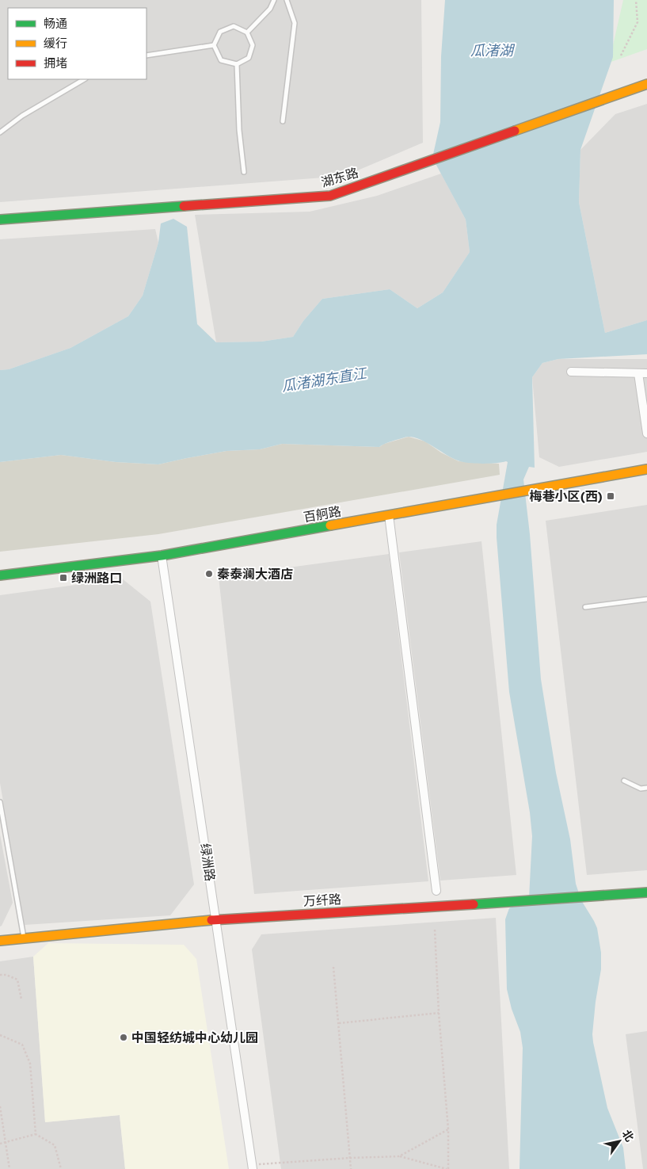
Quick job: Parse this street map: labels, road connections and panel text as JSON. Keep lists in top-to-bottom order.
{
  "streets": {
    "street": [
      "湖东路",
      "百舸路",
      "绿洲路",
      "万纤路"
    ]
  },
  "crossings": [
    ["百舸路", "绿洲路"],
    ["绿洲路", "万纤路"]
  ],
  "water": ["瓜渚湖", "瓜渚湖东直江"],
  "places": {
    "transit": ["梅巷小区(西)", "绿洲路口"],
    "other": ["秦泰澜大酒店", "中国轻纺城中心幼儿园"]
  },
  "legend": ["畅通", "缓行", "拥堵"],
  "north": "top right"
}
